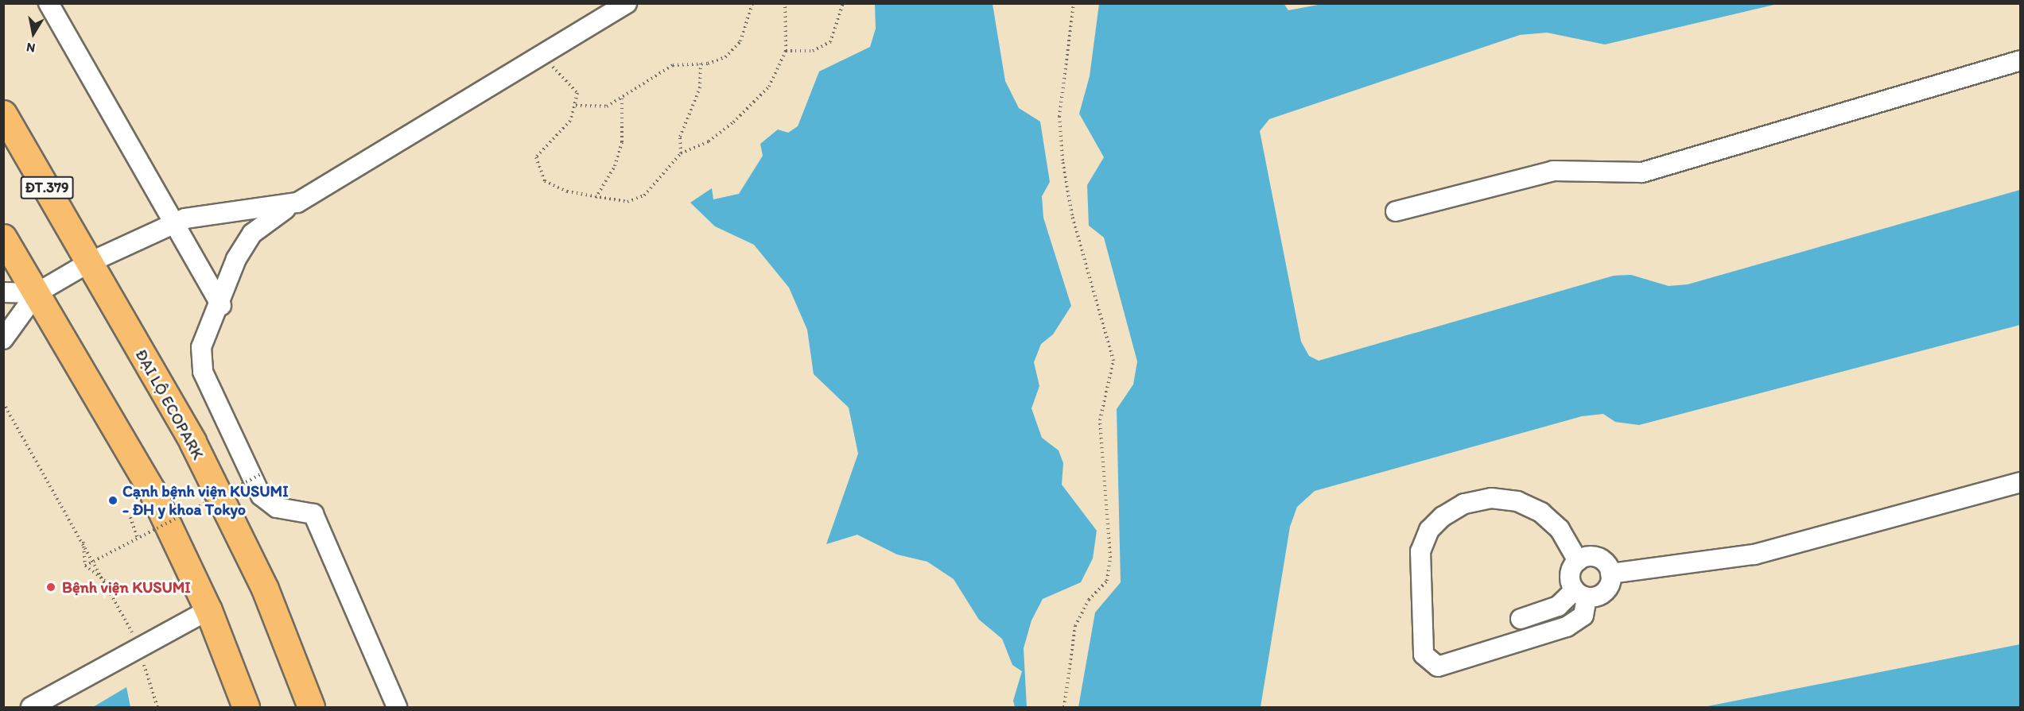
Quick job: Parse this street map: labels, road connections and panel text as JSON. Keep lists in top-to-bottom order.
{
  "streets": {
    "highway": ["ĐT.379", "ĐẠI LỘ ECOPARK"]
  },
  "places": ["Cạnh bệnh viện KUSUMI - ĐH y khoa Tokyo", "Bệnh viện KUSUMI"],
  "north": "bottom"
}
